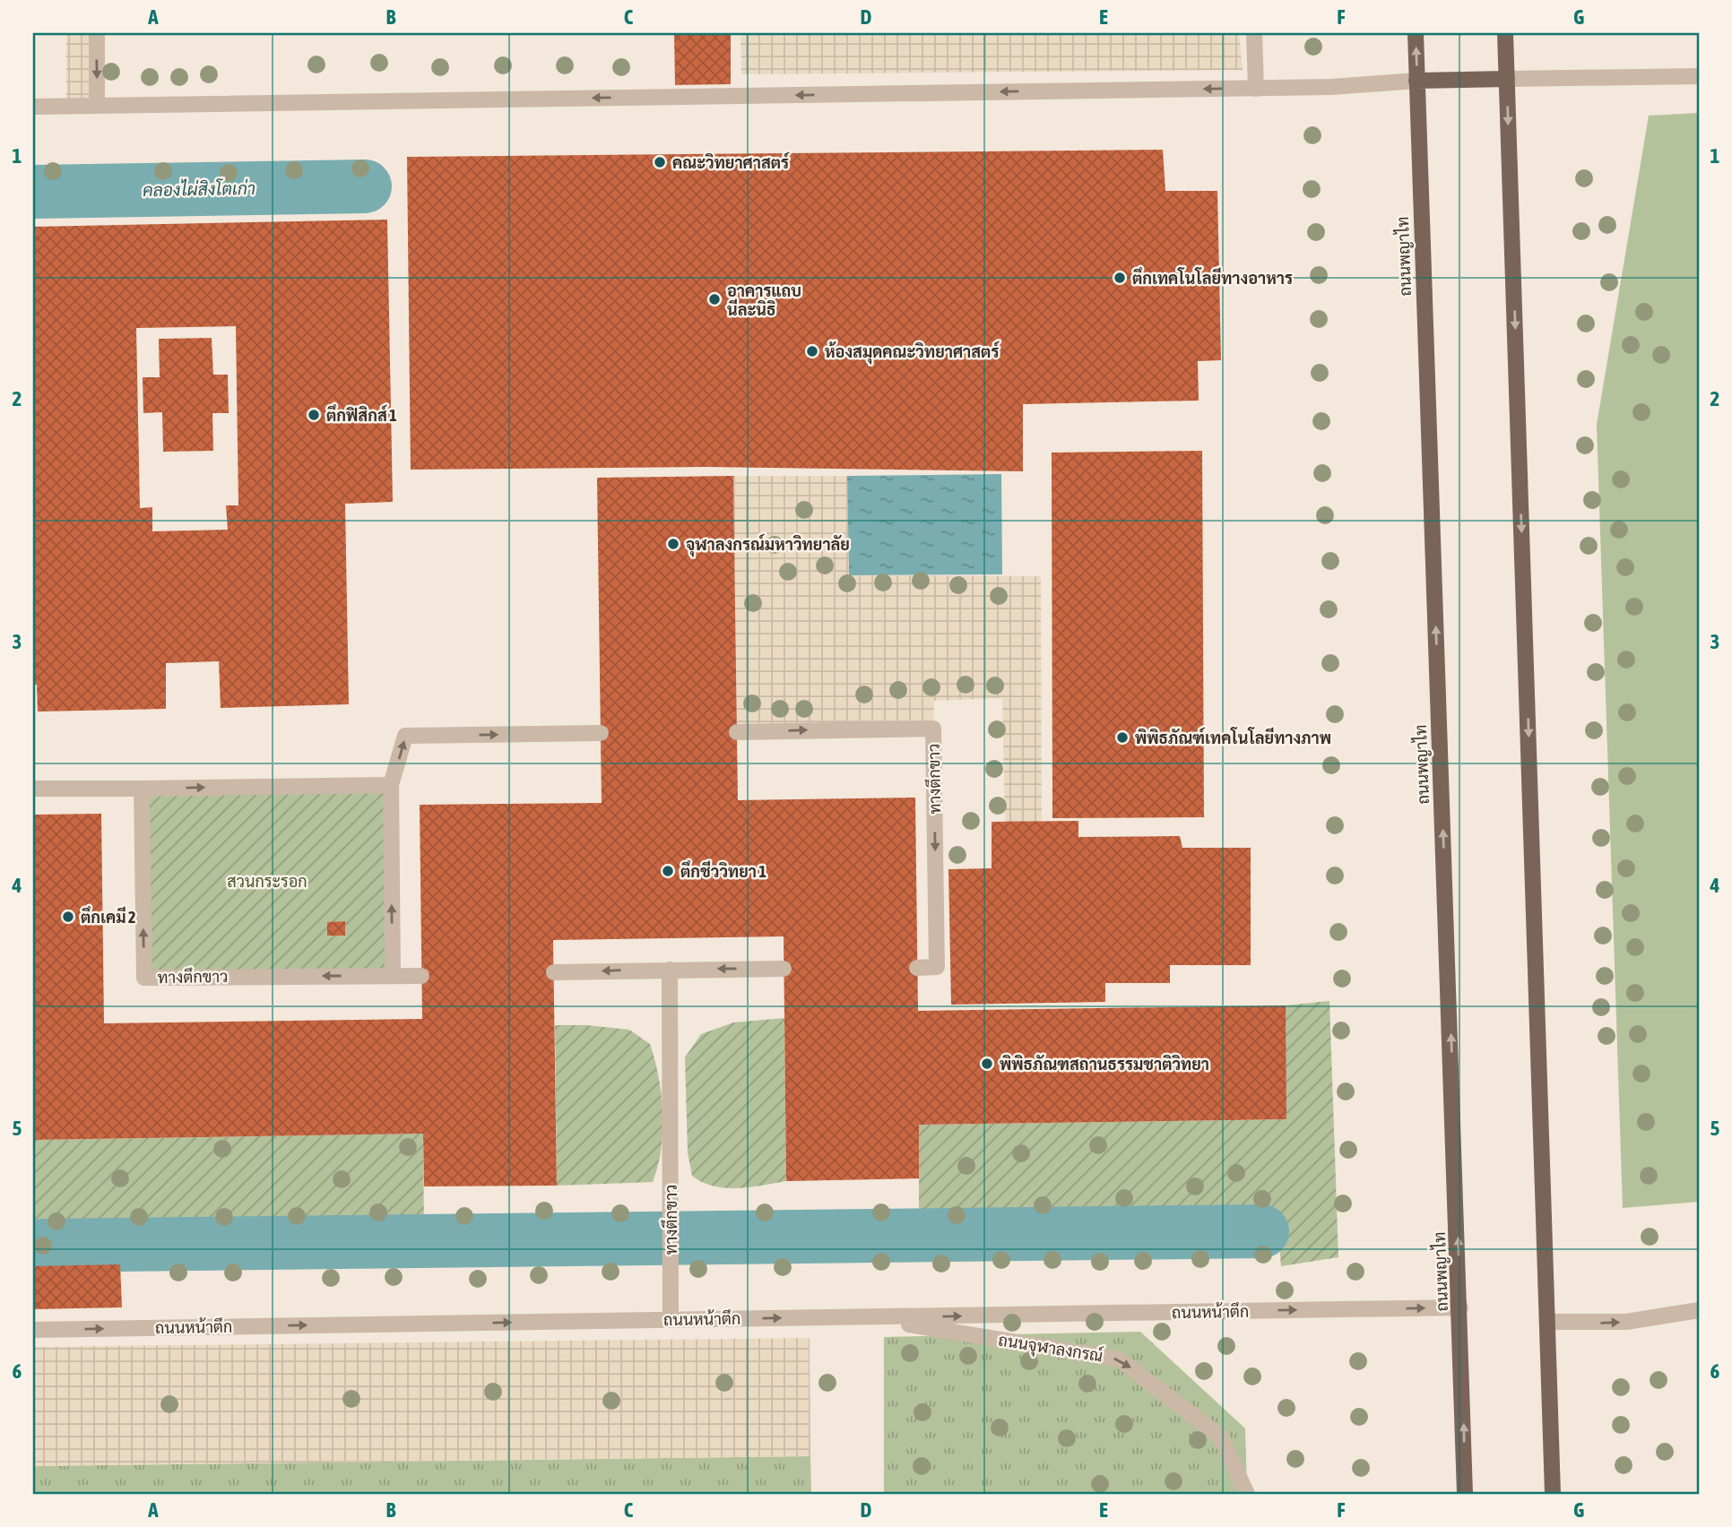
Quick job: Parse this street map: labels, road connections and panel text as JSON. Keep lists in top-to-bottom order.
{
  "streets": {
    "main road": ["ถนนพญาไท"],
    "street": ["ทางตึกขาว", "ถนนหน้าตึก", "ถนนจุฬาลงกรณ์"]
  },
  "crossings": [
    ["ถนนพญาไท", "ถนนหน้าตึก"],
    ["ทางตึกขาว", "ถนนหน้าตึก"],
    ["ถนนหน้าตึก", "ถนนจุฬาลงกรณ์"]
  ],
  "one_way": ["ถนนหน้าตึก", "ถนนจุฬาลงกรณ์"],
  "water": ["คลองไผ่สิงโตเก่า"],
  "parks": ["สวนกระรอก"],
  "places": [
    "คณะวิทยาศาสตร์",
    "ตึกเทคโนโลยีทางอาหาร",
    "อาคารแถบ นีละนิธิ",
    "ห้องสมุดคณะวิทยาศาสตร์",
    "ตึกฟิสิกส์ 1",
    "จุฬาลงกรณ์มหาวิทยาลัย",
    "พิพิธภัณฑ์เทคโนโลยีทางภาพ",
    "ตึกชีววิทยา 1",
    "ตึกเคมี 2",
    "พิพิธภัณฑสถานธรรมชาติวิทยา"
  ],
  "grid": {
    "columns": [
      "A",
      "B",
      "C",
      "D",
      "E",
      "F",
      "G"
    ],
    "rows": [
      "1",
      "2",
      "3",
      "4",
      "5",
      "6"
    ]
  }
}
